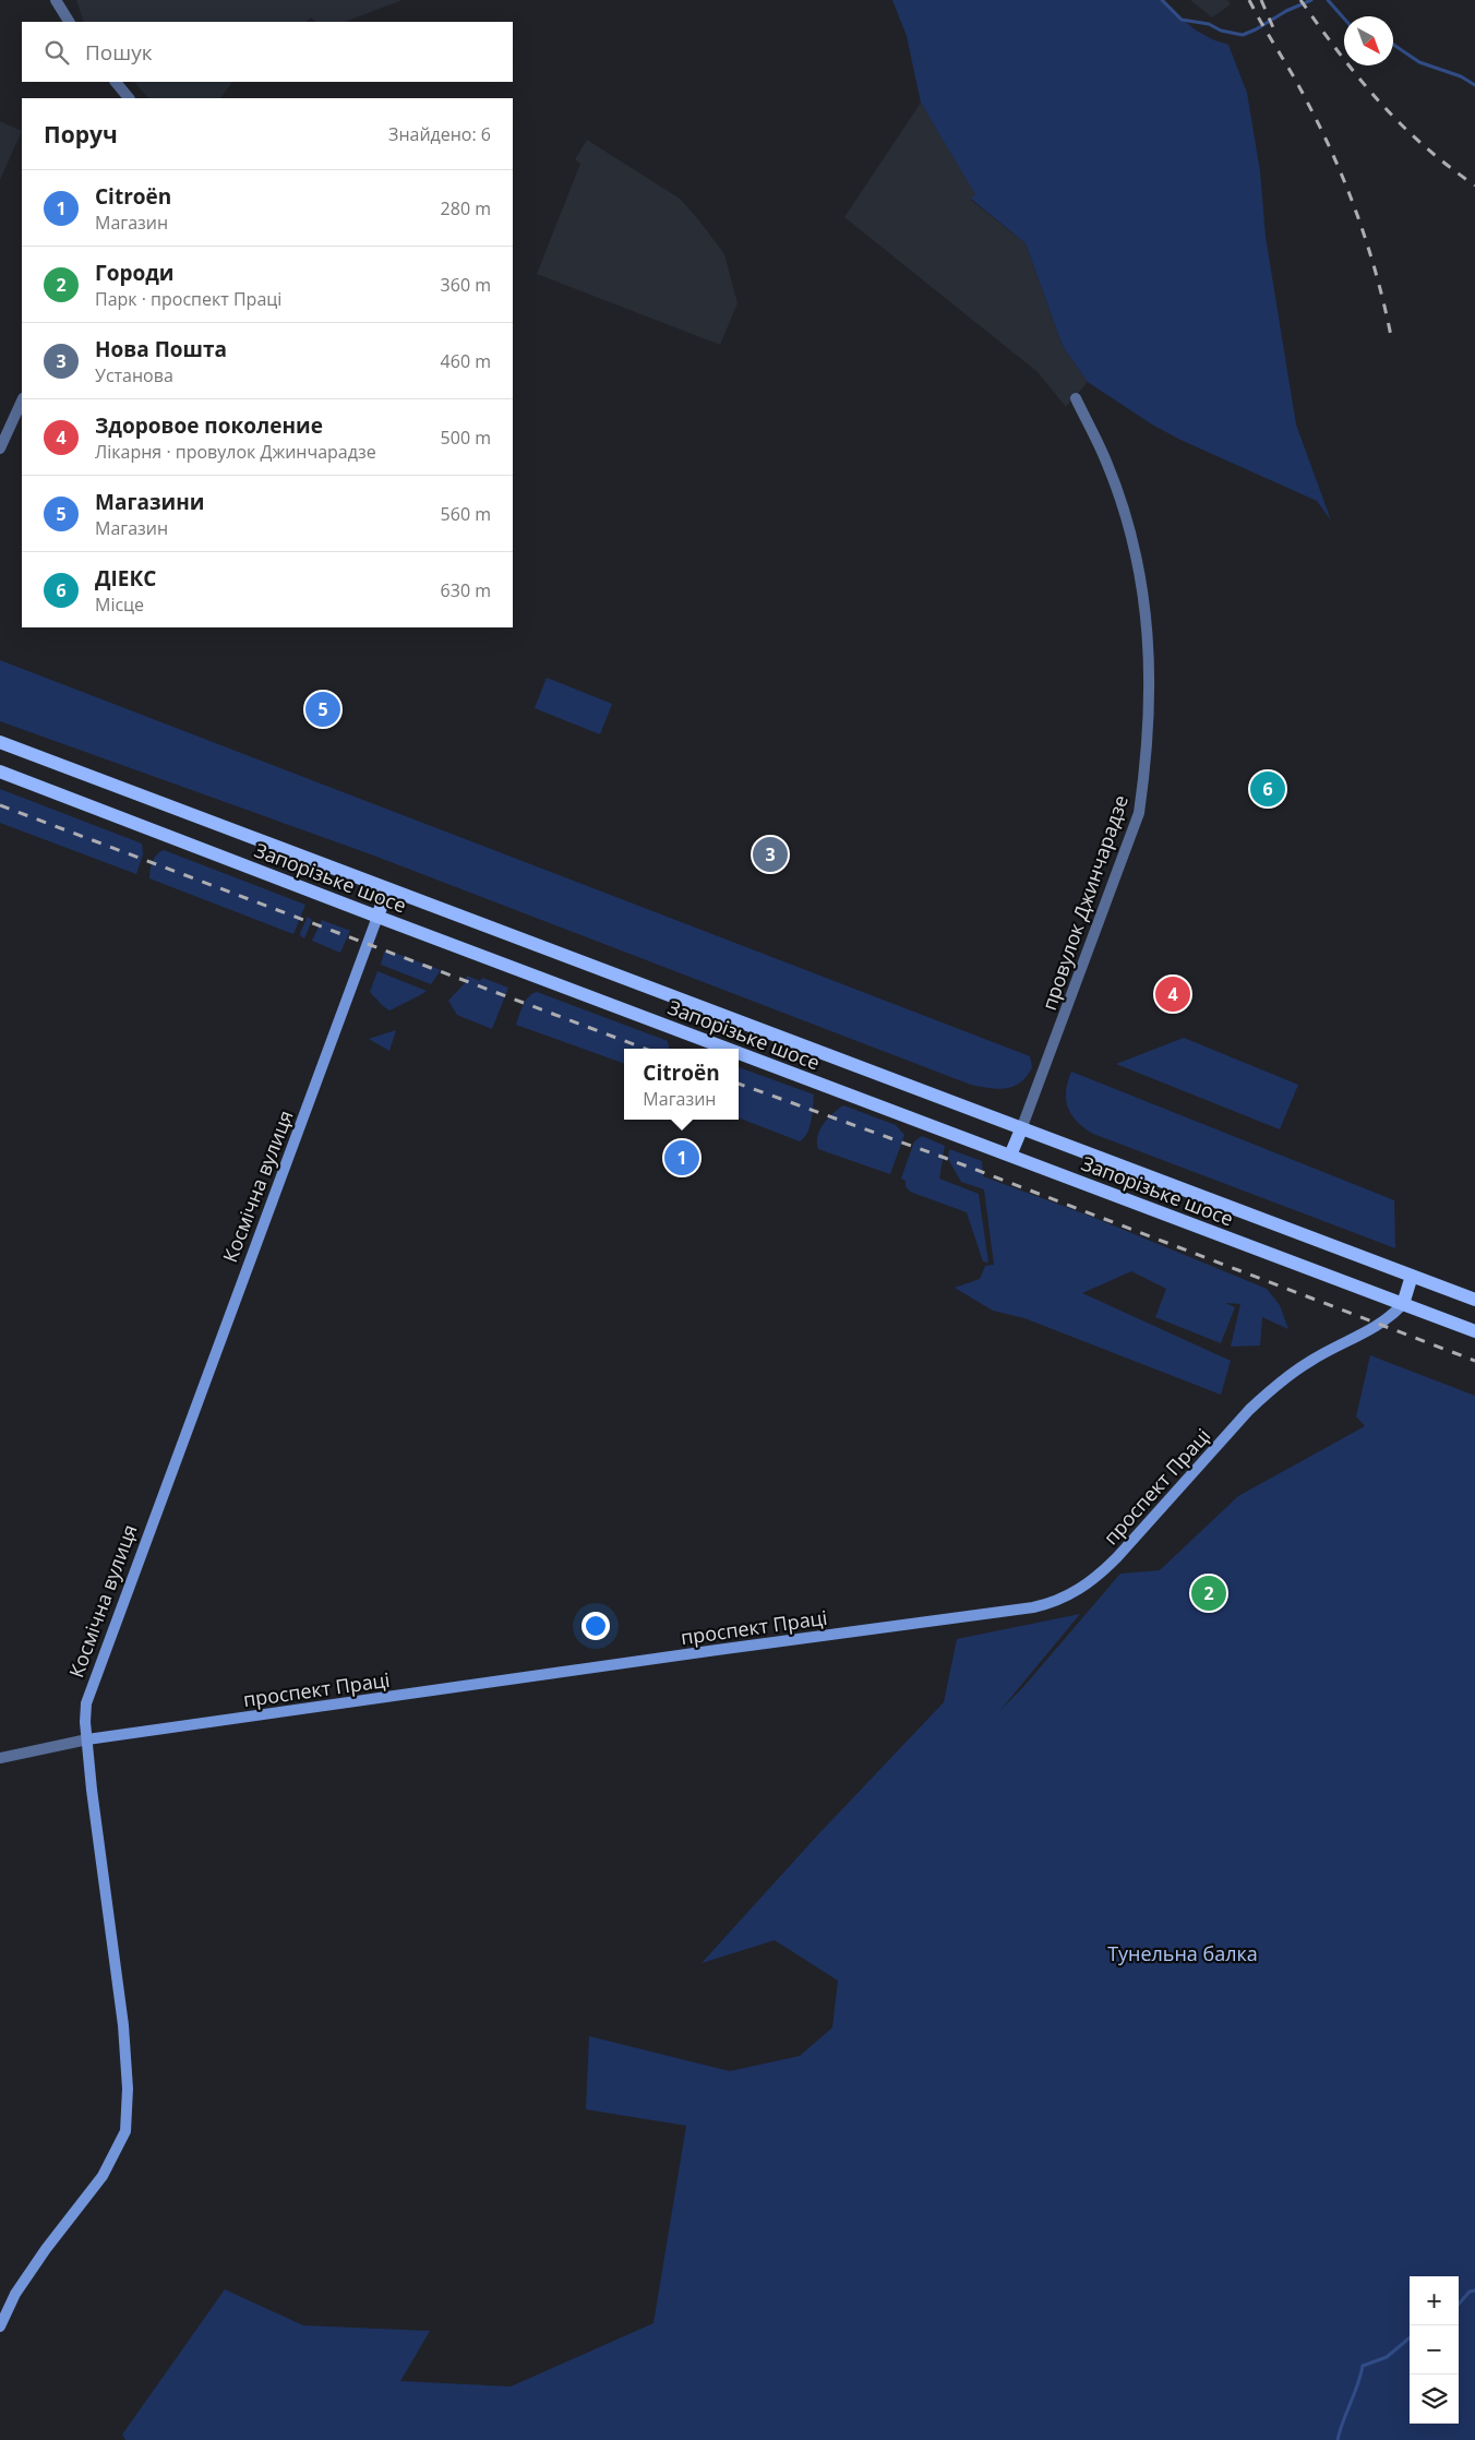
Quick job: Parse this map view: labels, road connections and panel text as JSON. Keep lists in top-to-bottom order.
{
  "streets": {
    "main road": ["Запорізьке шосе", "Космічна вулиця", "проспект Праці"],
    "street": ["провулок Джинчарадзе"]
  },
  "crossings": [
    ["Запорізьке шосе", "провулок Джинчарадзе"],
    ["Запорізьке шосе", "Космічна вулиця"],
    ["Запорізьке шосе", "проспект Праці"],
    ["Космічна вулиця", "проспект Праці"]
  ],
  "parks": ["Тунельна балка"],
  "north": "bottom right",
  "page": {
    "search": "Пошук",
    "heading": ["Поруч", "Знайдено: 6"],
    "list": [
      {
        "mark": "1",
        "name": "Citroën",
        "note": "Магазин",
        "value": "280 m"
      },
      {
        "mark": "2",
        "name": "Городи",
        "note": "Парк · проспект Праці",
        "value": "360 m"
      },
      {
        "mark": "3",
        "name": "Нова Пошта",
        "note": "Установа",
        "value": "460 m"
      },
      {
        "mark": "4",
        "name": "Здоровое поколение",
        "note": "Лікарня · провулок Джинчарадзе",
        "value": "500 m"
      },
      {
        "mark": "5",
        "name": "Магазини",
        "note": "Магазин",
        "value": "560 m"
      },
      {
        "mark": "6",
        "name": "ДІЕКС",
        "note": "Місце",
        "value": "630 m"
      }
    ],
    "pins": [
      "5",
      "6",
      "3",
      "4",
      "1",
      "2"
    ],
    "popup": ["Citroën", "Магазин"],
    "map_buttons": ["+", "−"]
  }
}
